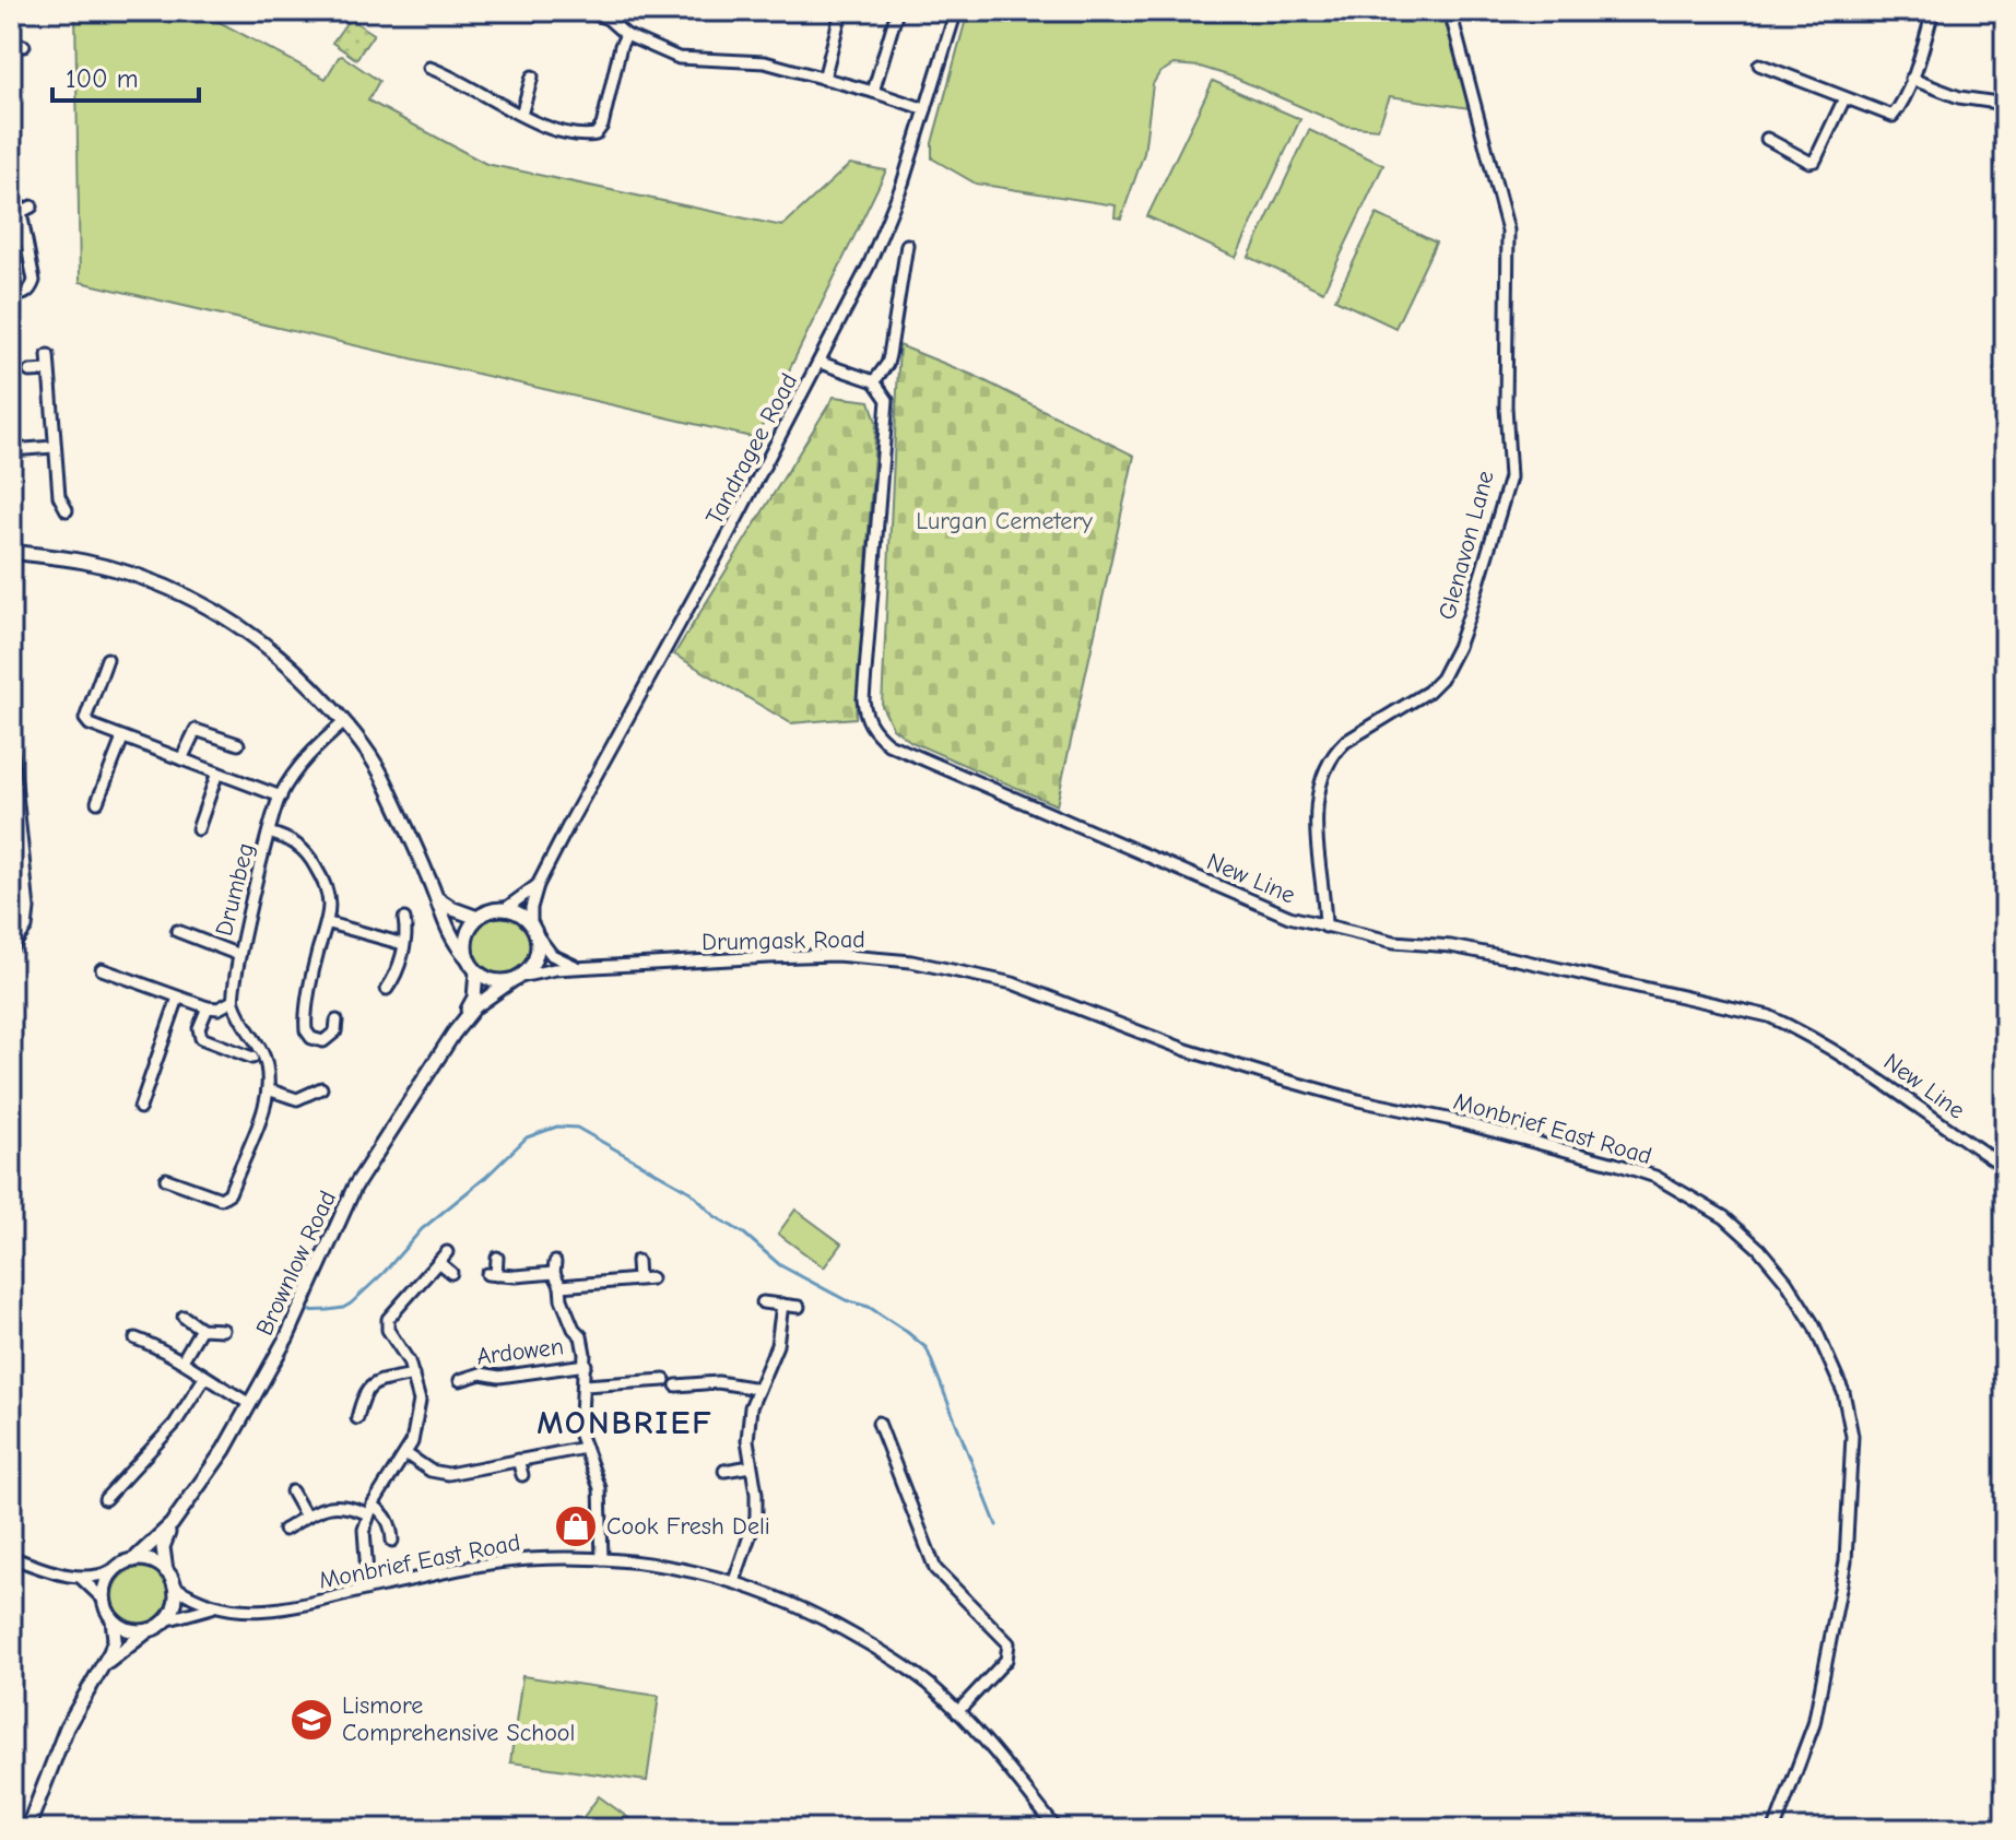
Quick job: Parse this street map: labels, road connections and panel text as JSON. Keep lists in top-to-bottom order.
{
  "streets": {
    "main road": ["Brownlow Road"],
    "street": [
      "Tandragee Road",
      "Glenavon Lane",
      "New Line",
      "Drumbeg",
      "Drumgask Road",
      "Monbrief East Road",
      "Ardowen"
    ]
  },
  "crossings": [
    ["Tandragee Road", "Drumgask Road"],
    ["Tandragee Road", "Brownlow Road"],
    ["Glenavon Lane", "New Line"],
    ["Drumgask Road", "Monbrief East Road"],
    ["Drumgask Road", "Brownlow Road"],
    ["Monbrief East Road", "Brownlow Road"],
    ["Monbrief East Road", "Ardowen"]
  ],
  "districts": ["MONBRIEF"],
  "parks": ["Lurgan Cemetery"],
  "places": {
    "shop": ["Cook Fresh Deli"],
    "school or university": ["Lismore Comprehensive School"]
  },
  "scale_bar": "100 m"
}
